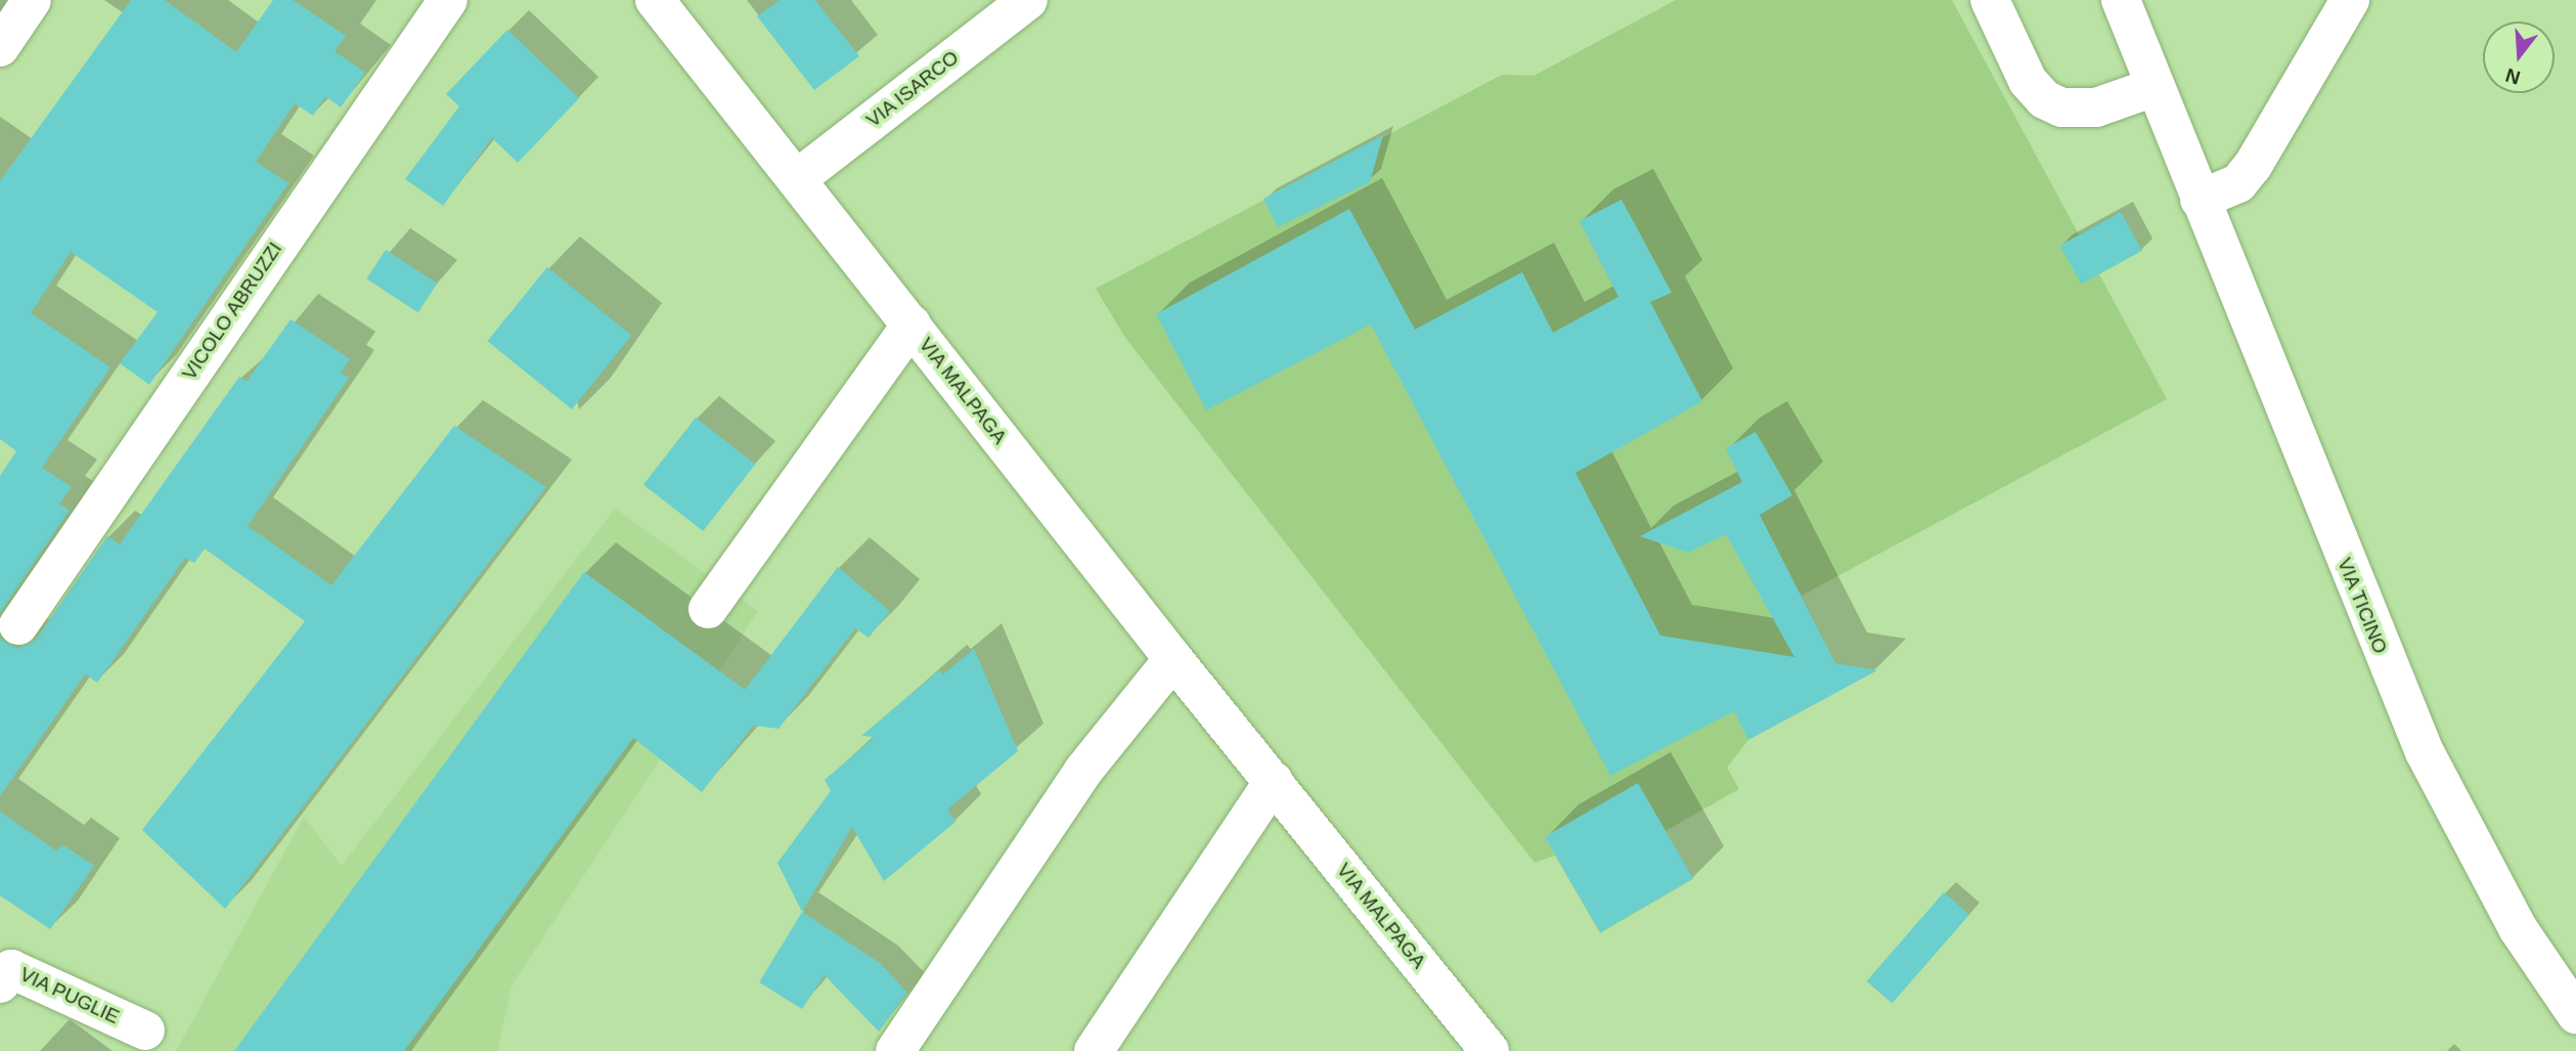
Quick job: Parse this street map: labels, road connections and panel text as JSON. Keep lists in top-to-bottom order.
{
  "streets": {
    "street": [
      "VIA ISARCO",
      "VICOLO ABRUZZI",
      "VIA MALPAGA",
      "VIA TICINO",
      "VIA PUGLIE"
    ]
  },
  "crossings": [
    ["VIA ISARCO", "VIA MALPAGA"]
  ],
  "north": "bottom"
}
